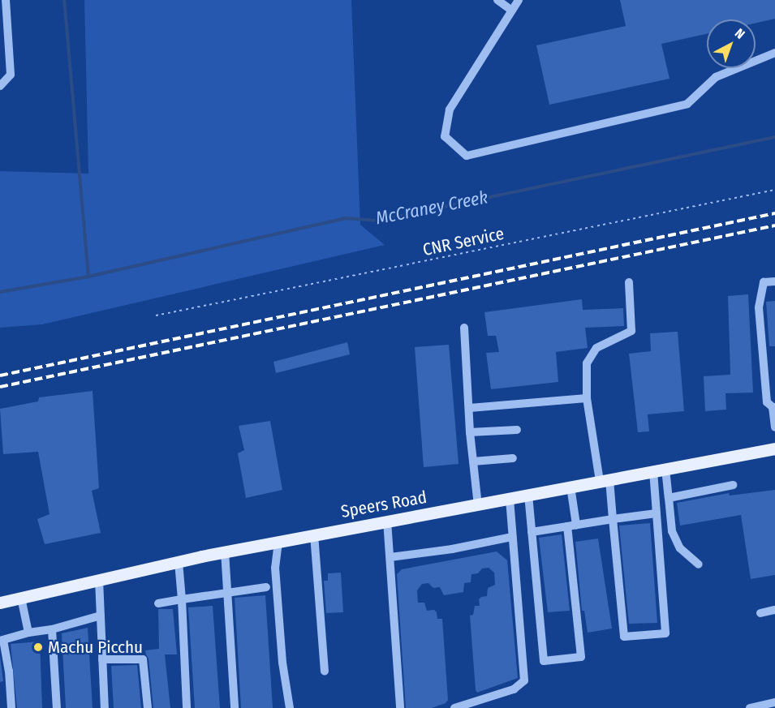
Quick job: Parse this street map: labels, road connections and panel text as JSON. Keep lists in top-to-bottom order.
{
  "streets": {
    "main road": ["Speers Road"],
    "path": ["CNR Service"]
  },
  "water": ["McCraney Creek"],
  "places": ["Machu Picchu"],
  "north": "top right"
}
